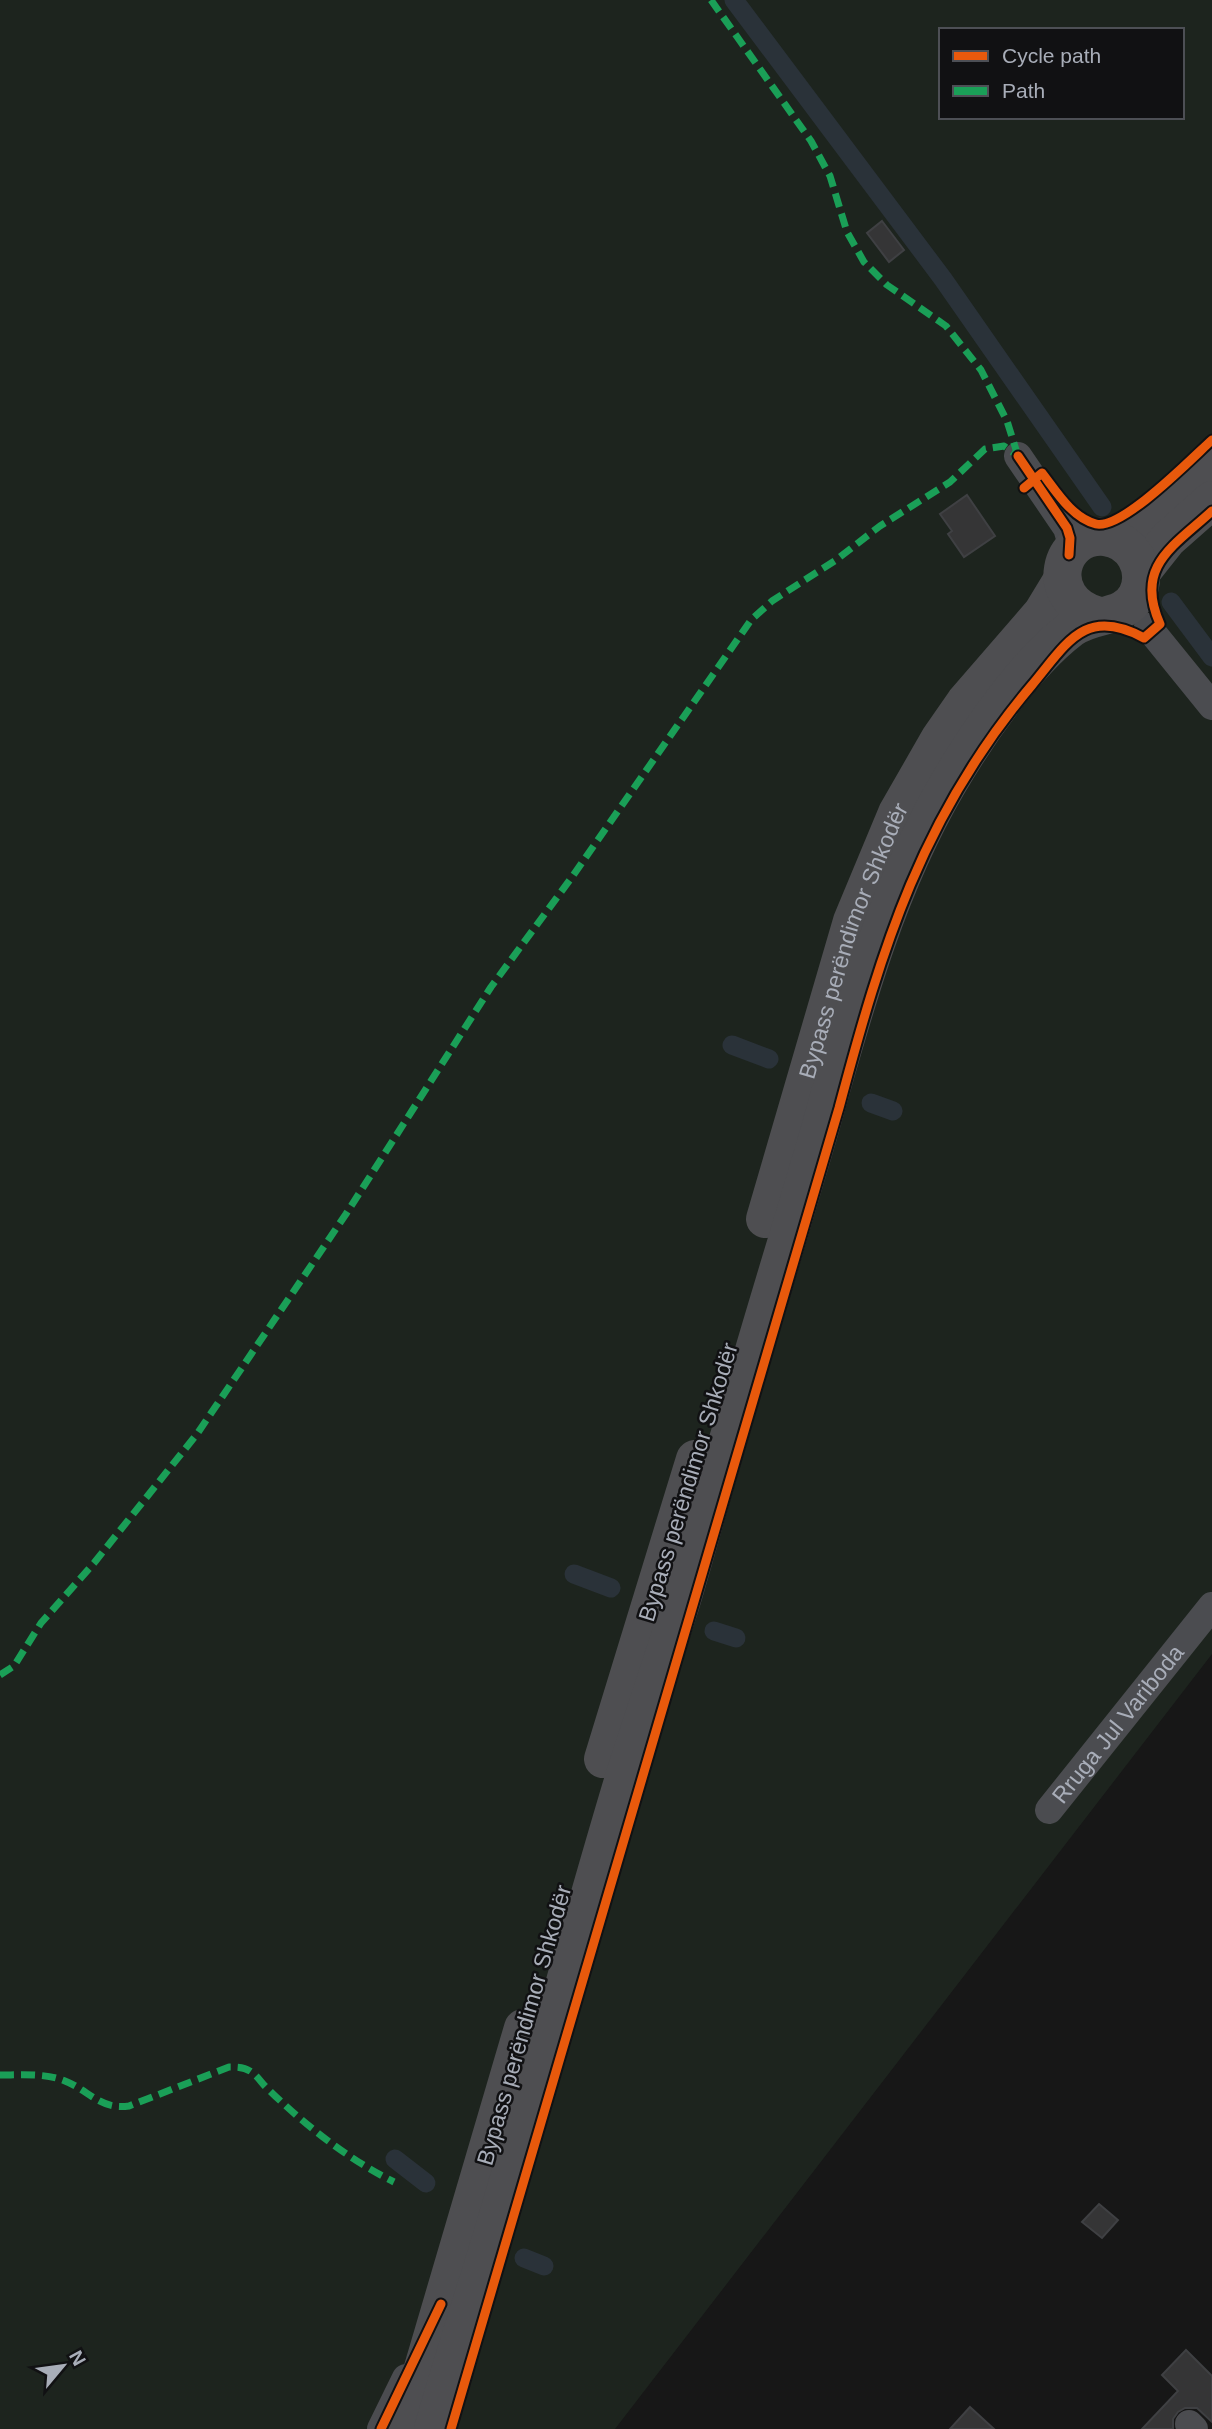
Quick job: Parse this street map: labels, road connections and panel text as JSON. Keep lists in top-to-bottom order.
{
  "streets": {
    "highway": ["Bypass perëndimor Shkodër"],
    "street": ["Rruga Jul Variboda"]
  },
  "legend": ["Cycle path", "Path"],
  "north": "top right"
}
